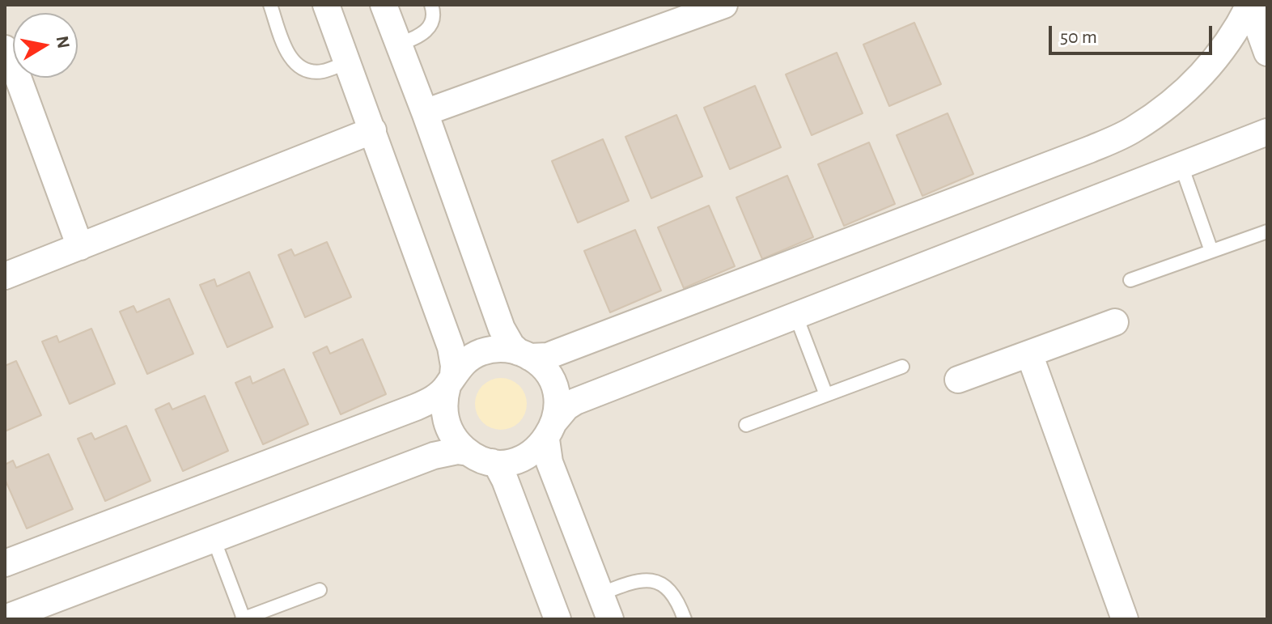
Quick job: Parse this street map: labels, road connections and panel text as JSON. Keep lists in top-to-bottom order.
{
  "scale_bar": "50 m",
  "north": "right"
}
